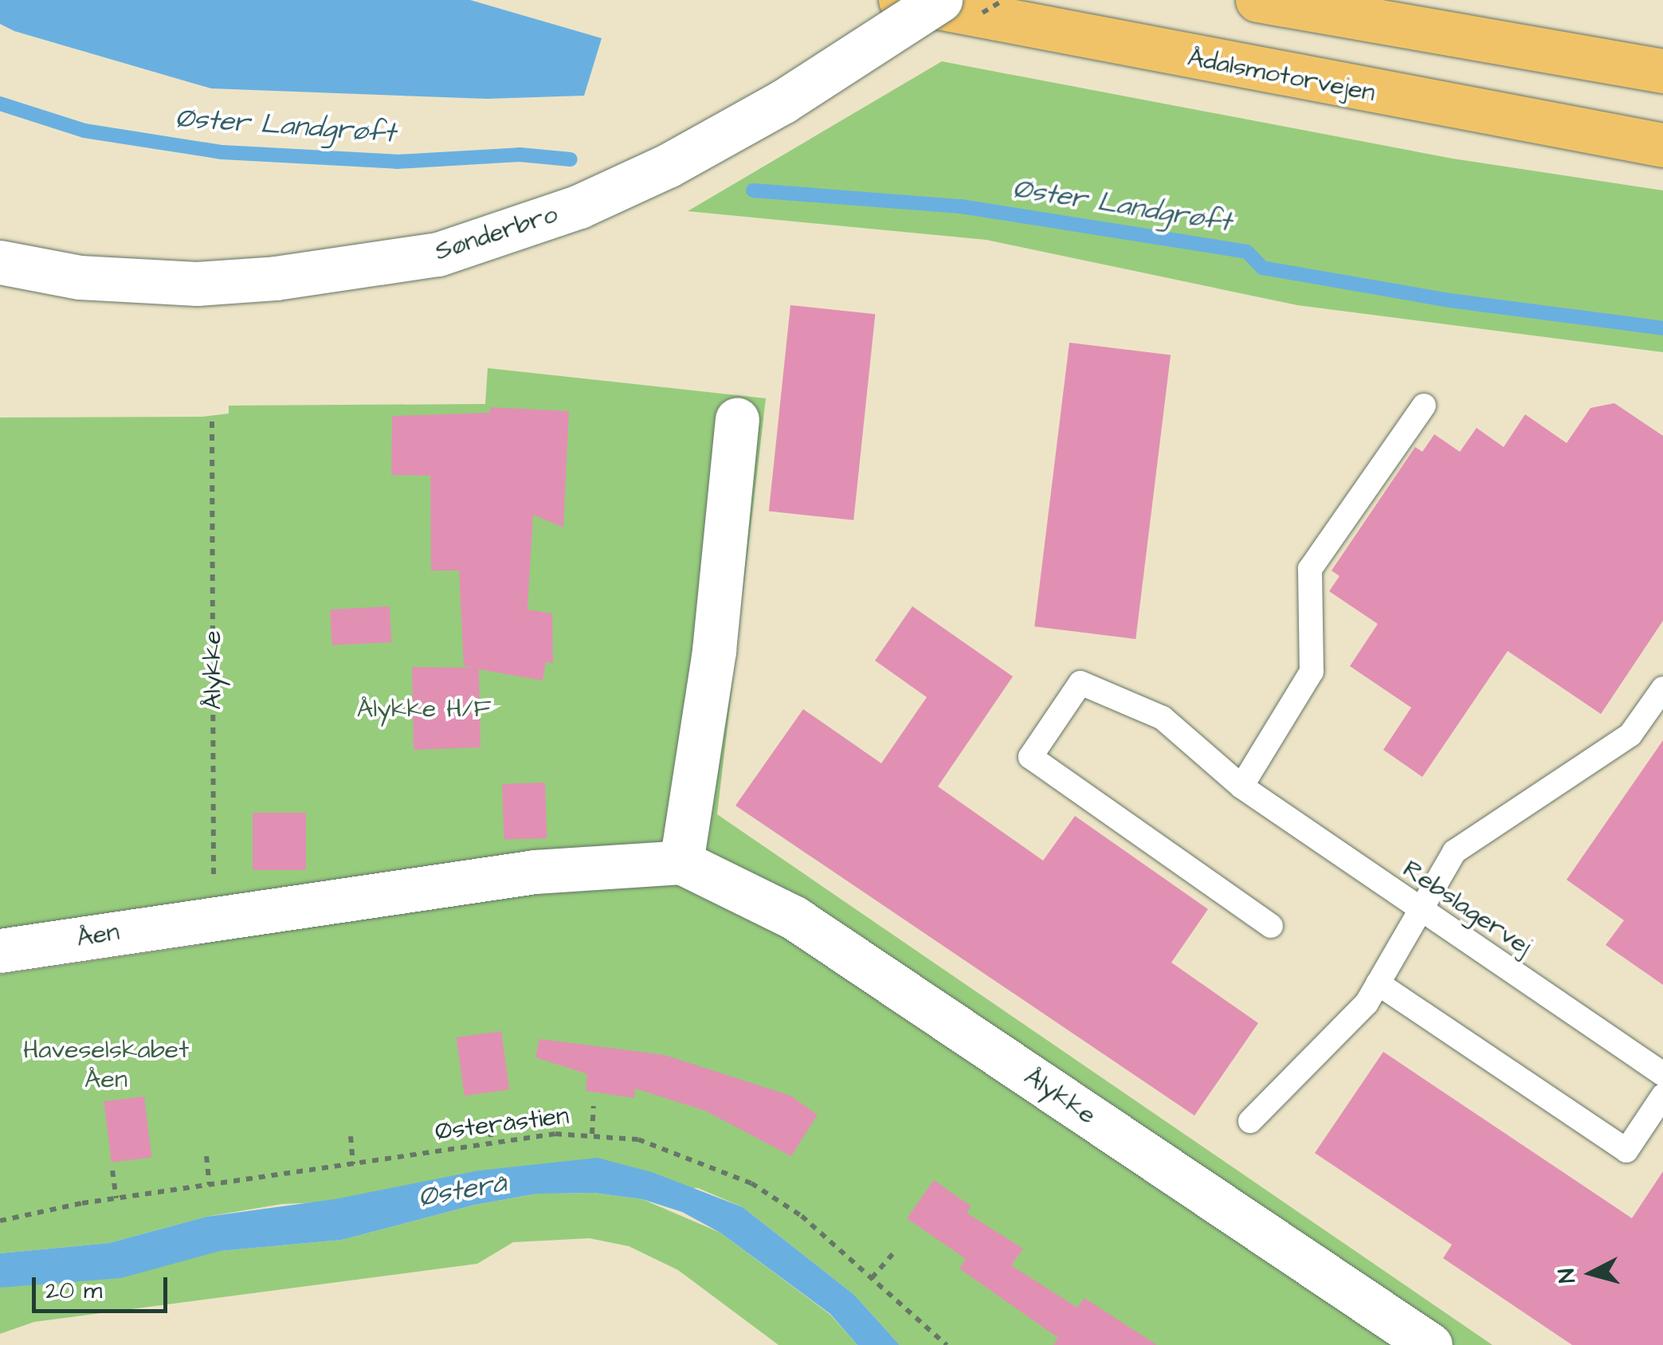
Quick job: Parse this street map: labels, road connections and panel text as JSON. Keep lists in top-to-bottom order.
{
  "streets": {
    "highway": ["Ådalsmotorvejen"],
    "street": ["Sønderbro", "Ålykke", "Åen"],
    "lane": ["Rebslagervej"],
    "path": ["Østeråstien"]
  },
  "crossings": [
    ["Ålykke", "Åen"]
  ],
  "water": ["Øster Landgrøft", "Østerå"],
  "parks": ["Ålykke H/F", "Haveselskabet Åen"],
  "scale_bar": "20 m",
  "north": "left"
}
